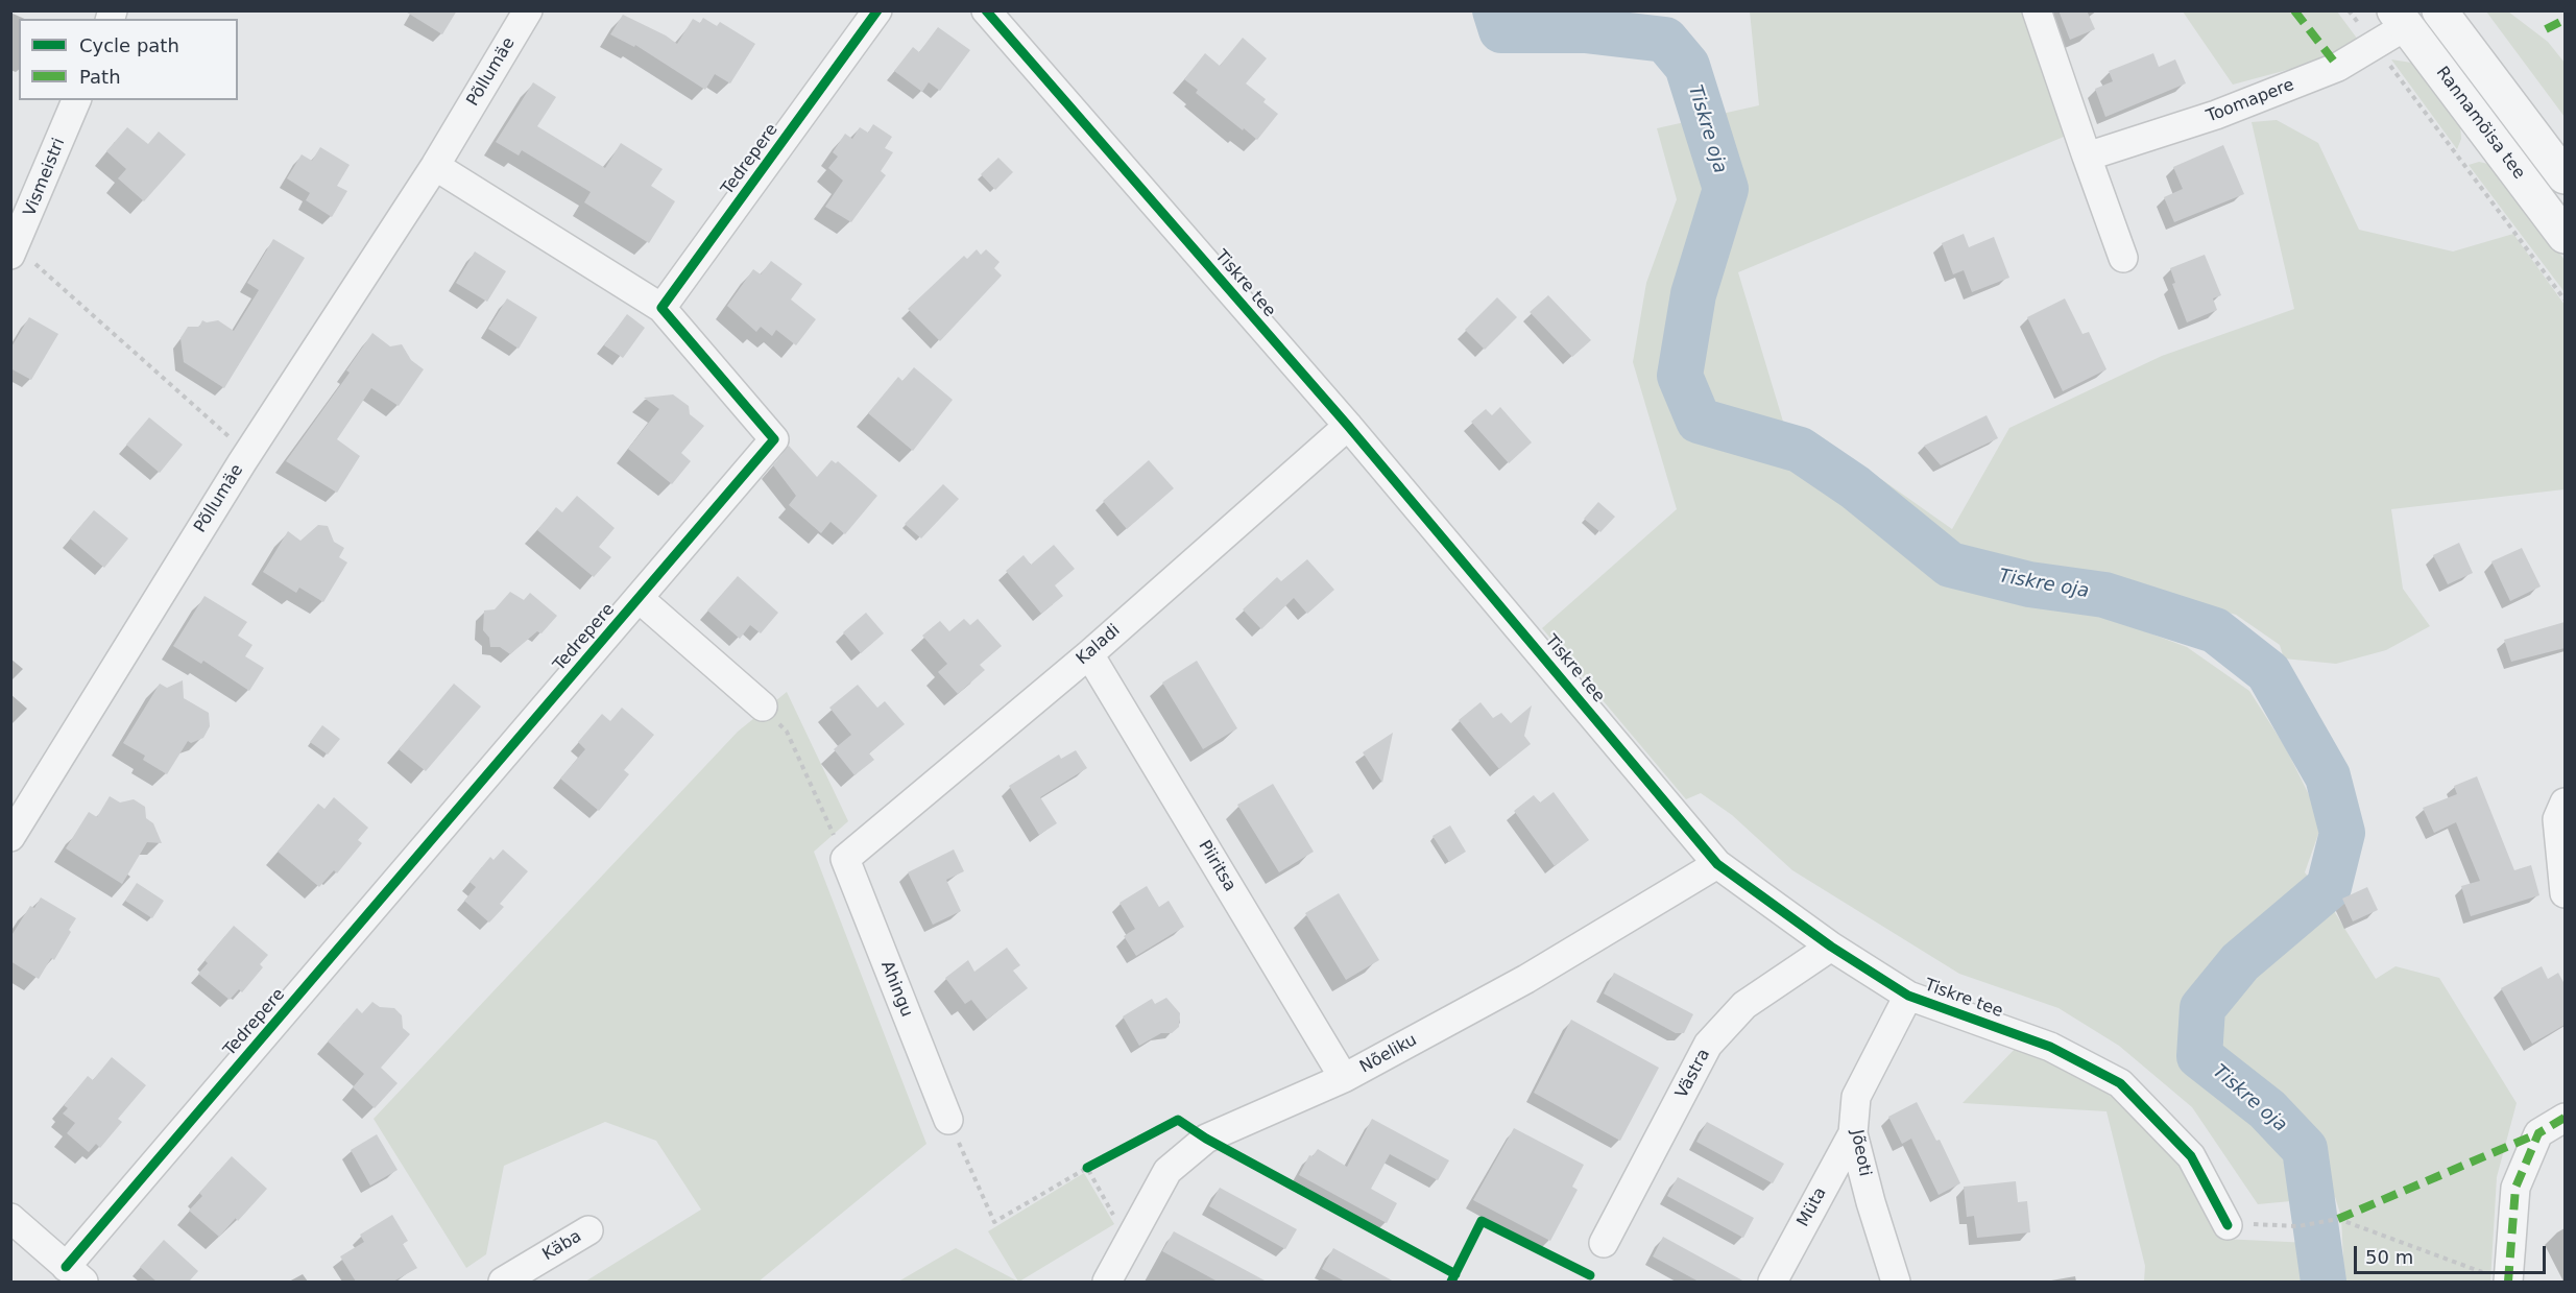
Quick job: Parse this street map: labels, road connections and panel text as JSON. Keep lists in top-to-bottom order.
{
  "streets": {
    "street": [
      "Põllumäe",
      "Toomapere",
      "Rannamõisa tee",
      "Tedrepere",
      "Vismeistri",
      "Tiskre tee",
      "Kaladi",
      "Piiritsa",
      "Ahingu",
      "Nõeliku",
      "Västra",
      "Jõeoti",
      "Müta",
      "Käba"
    ]
  },
  "crossings": [
    ["Toomapere", "Rannamõisa tee"],
    ["Tiskre tee", "Kaladi"],
    ["Tiskre tee", "Nõeliku"],
    ["Tiskre tee", "Västra"],
    ["Tiskre tee", "Jõeoti"],
    ["Kaladi", "Piiritsa"],
    ["Kaladi", "Ahingu"],
    ["Piiritsa", "Nõeliku"],
    ["Jõeoti", "Müta"]
  ],
  "water": ["Tiskre oja"],
  "legend": ["Cycle path", "Path"],
  "scale_bar": "50 m"
}
